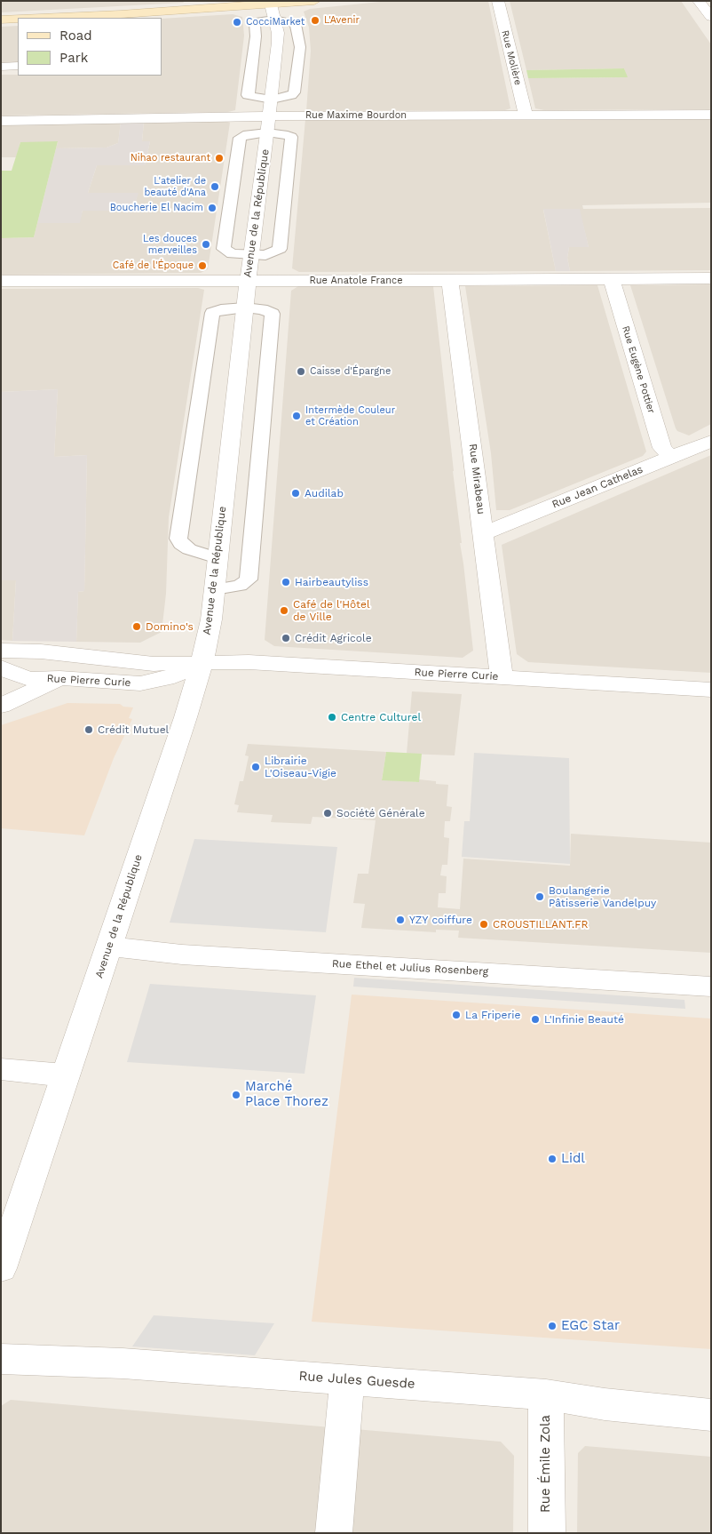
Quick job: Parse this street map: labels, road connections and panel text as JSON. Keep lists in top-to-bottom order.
{
  "streets": {
    "street": [
      "Rue Molière",
      "Rue Maxime Bourdon",
      "Avenue de la République",
      "Rue Anatole France",
      "Rue Eugène Pottier",
      "Rue Mirabeau",
      "Rue Jean Cathelas",
      "Rue Pierre Curie",
      "Rue Ethel et Julius Rosenberg",
      "Rue Jules Guesde",
      "Rue Émile Zola"
    ]
  },
  "crossings": [
    ["Rue Molière", "Rue Maxime Bourdon"],
    ["Rue Maxime Bourdon", "Avenue de la République"],
    ["Avenue de la République", "Rue Anatole France"],
    ["Avenue de la République", "Rue Pierre Curie"],
    ["Avenue de la République", "Rue Ethel et Julius Rosenberg"],
    ["Rue Anatole France", "Rue Eugène Pottier"],
    ["Rue Anatole France", "Rue Mirabeau"],
    ["Rue Eugène Pottier", "Rue Jean Cathelas"],
    ["Rue Mirabeau", "Rue Jean Cathelas"],
    ["Rue Mirabeau", "Rue Pierre Curie"],
    ["Rue Jules Guesde", "Rue Émile Zola"]
  ],
  "places": [
    "L'Avenir",
    "CocciMarket",
    "Nihao restaurant",
    "L'atelier de beauté d'Ana",
    "Boucherie El Nacim",
    "Les douces merveilles",
    "Café de l'Époque",
    "Caisse d'Épargne",
    "Intermède Couleur et Création",
    "Audilab",
    "Hairbeautyliss",
    "Café de l'Hôtel de Ville",
    "Domino's",
    "Crédit Agricole",
    "Centre Culturel",
    "Crédit Mutuel",
    "Librairie L'Oiseau-Vigie",
    "Société Générale",
    "Boulangerie Pâtisserie Vandelpuy",
    "YZY coiffure",
    "CROUSTILLANT.FR",
    "La Friperie",
    "L'Infinie Beauté",
    "Marché Place Thorez",
    "Lidl",
    "EGC Star"
  ],
  "legend": ["Road", "Park"]
}
